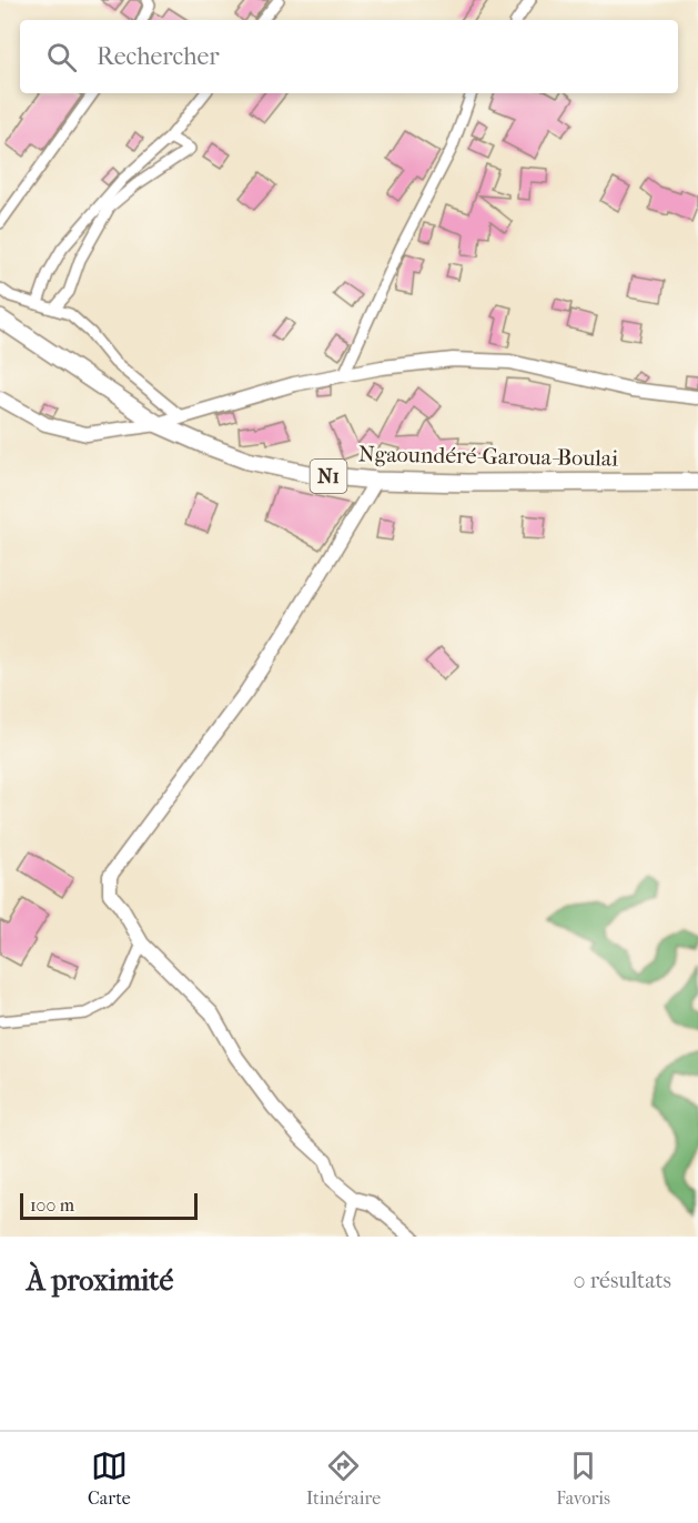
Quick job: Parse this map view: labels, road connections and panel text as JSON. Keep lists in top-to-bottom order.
{
  "streets": {
    "highway": ["Ngaoundéré-Garoua-Boulai", "N1"]
  },
  "scale_bar": "100 m",
  "page": {
    "search": "Rechercher",
    "scale": "100 m",
    "heading": ["À proximité", "0 résultats"],
    "nav": ["Carte", "Itinéraire", "Favoris"]
  }
}
